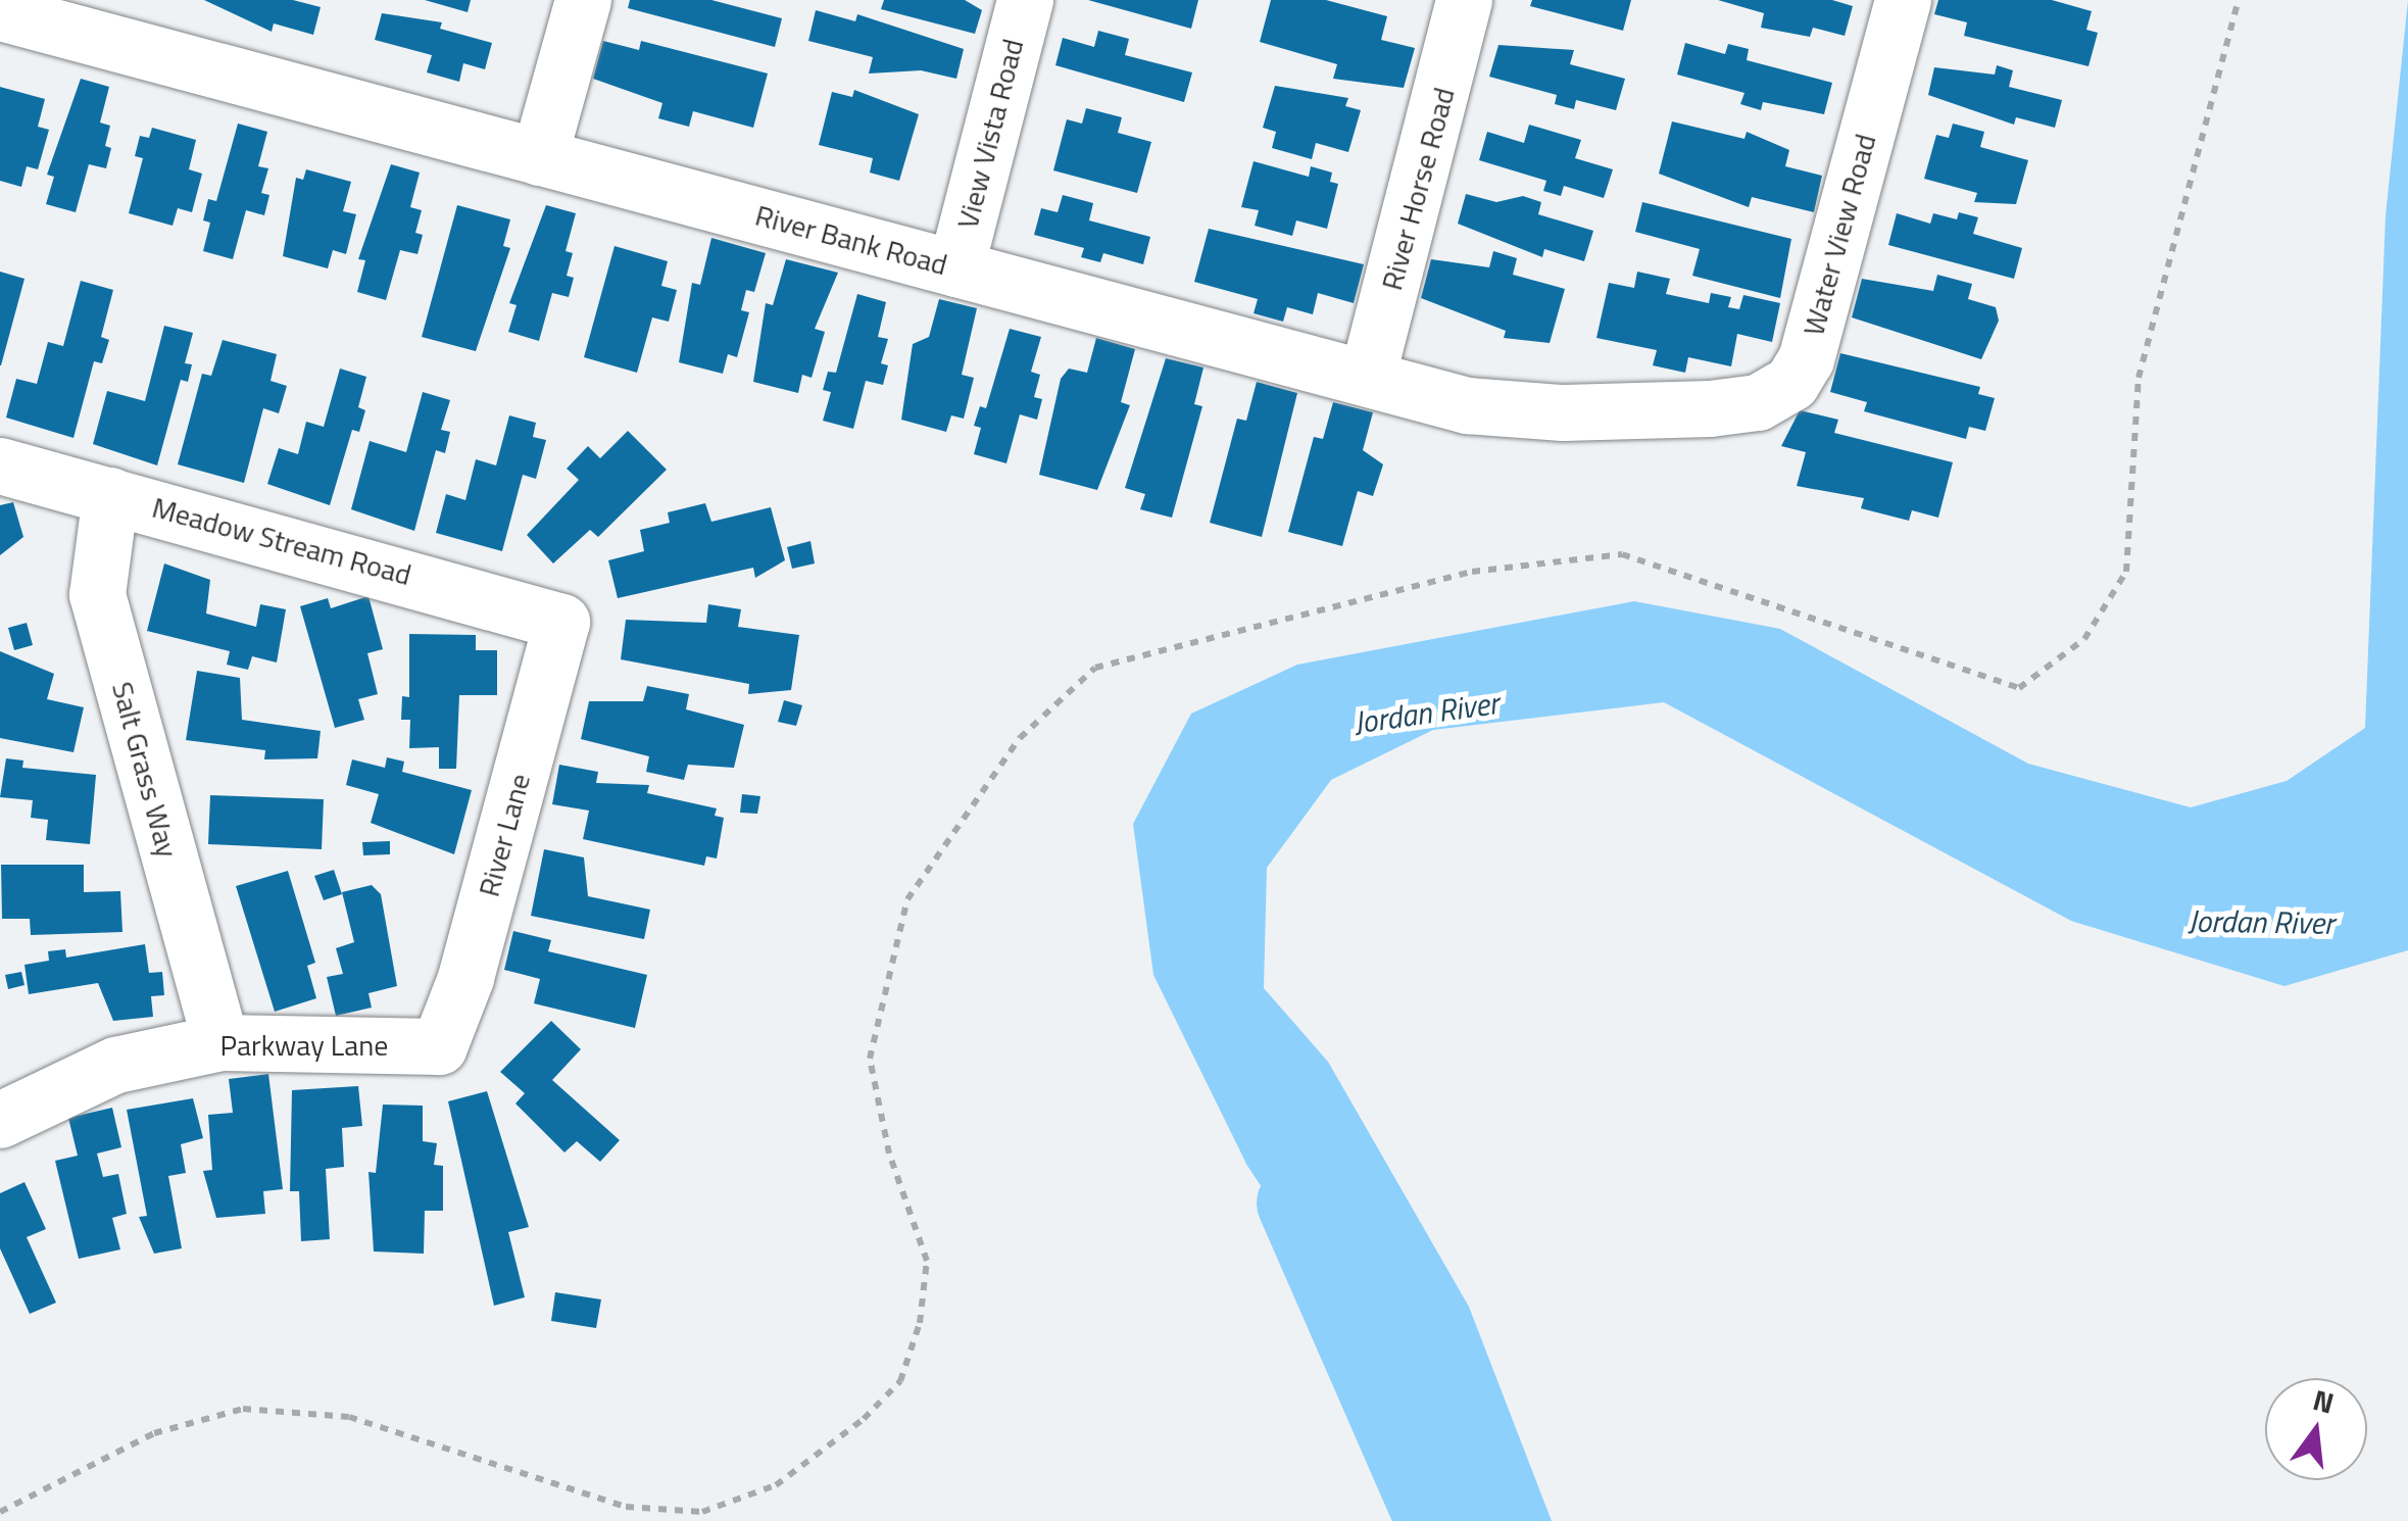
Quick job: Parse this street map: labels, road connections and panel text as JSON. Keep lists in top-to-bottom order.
{
  "streets": {
    "street": [
      "View Vista Road",
      "River Horse Road",
      "Water View Road",
      "River Bank Road",
      "Meadow Stream Road",
      "Salt Grass Way",
      "River Lane",
      "Parkway Lane"
    ]
  },
  "crossings": [
    ["View Vista Road", "River Bank Road"],
    ["River Horse Road", "River Bank Road"],
    ["Water View Road", "River Bank Road"],
    ["Meadow Stream Road", "Salt Grass Way"],
    ["Meadow Stream Road", "River Lane"],
    ["Salt Grass Way", "Parkway Lane"],
    ["River Lane", "Parkway Lane"]
  ],
  "water": ["Jordan River"],
  "north": "top"
}
